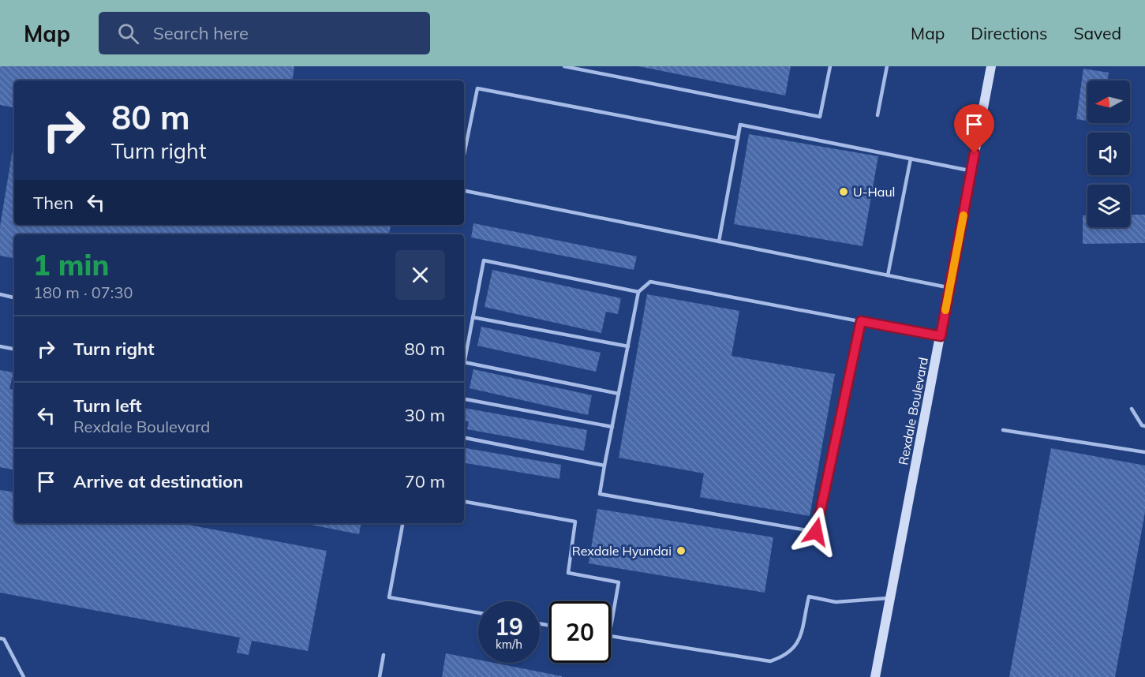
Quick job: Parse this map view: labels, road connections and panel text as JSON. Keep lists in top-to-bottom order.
{
  "streets": {
    "main road": ["Rexdale Boulevard"]
  },
  "places": ["U-Haul", "Rexdale Hyundai"],
  "north": "left",
  "page": {
    "header": "Map",
    "search": "Search here",
    "nav": ["Map", "Directions", "Saved"],
    "turn": ["80 m", "Turn right"],
    "then": "Then",
    "heading": ["1 min", "180 m · 07:30"],
    "list": [
      {
        "name": "Turn right",
        "value": "80 m"
      },
      {
        "name": "Turn left",
        "note": "Rexdale Boulevard",
        "value": "30 m"
      },
      {
        "name": "Arrive at destination",
        "value": "70 m"
      }
    ],
    "speed": "19 km/h",
    "limit": "20"
  }
}
